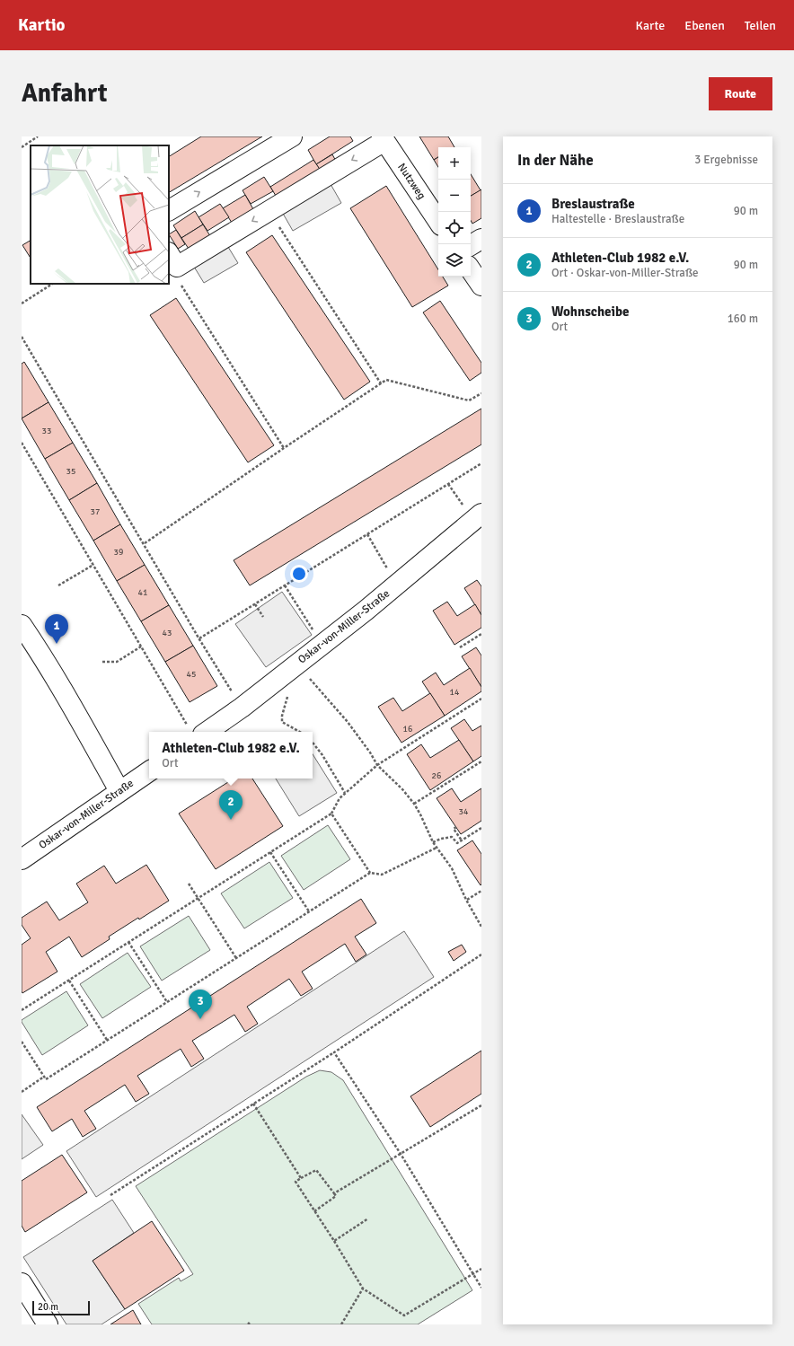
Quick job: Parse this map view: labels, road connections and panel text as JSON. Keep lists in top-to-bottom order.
{
  "streets": {
    "street": ["Nutzweg", "Oskar-von-Miller-Straße"]
  },
  "house_numbers": [
    "33",
    "35",
    "37",
    "39",
    "41",
    "43",
    "45",
    "14",
    "16",
    "26",
    "34"
  ],
  "scale_bar": "20 m",
  "page": {
    "header": "Kartio",
    "nav": ["Karte", "Ebenen", "Teilen"],
    "buttons": "Route",
    "title": "Anfahrt",
    "heading": ["In der Nähe", "3 Ergebnisse"],
    "map_buttons": ["+", "−"],
    "list": [
      {
        "mark": "1",
        "name": "Breslaustraße",
        "note": "Haltestelle · Breslaustraße",
        "value": "90 m"
      },
      {
        "mark": "2",
        "name": "Athleten-Club 1982 e.V.",
        "note": "Ort · Oskar-von-Miller-Straße",
        "value": "90 m"
      },
      {
        "mark": "3",
        "name": "Wohnscheibe",
        "note": "Ort",
        "value": "160 m"
      }
    ],
    "pins": ["1", "2", "3"],
    "popup": ["Athleten-Club 1982 e.V.", "Ort"],
    "scale": "20 m"
  }
}
